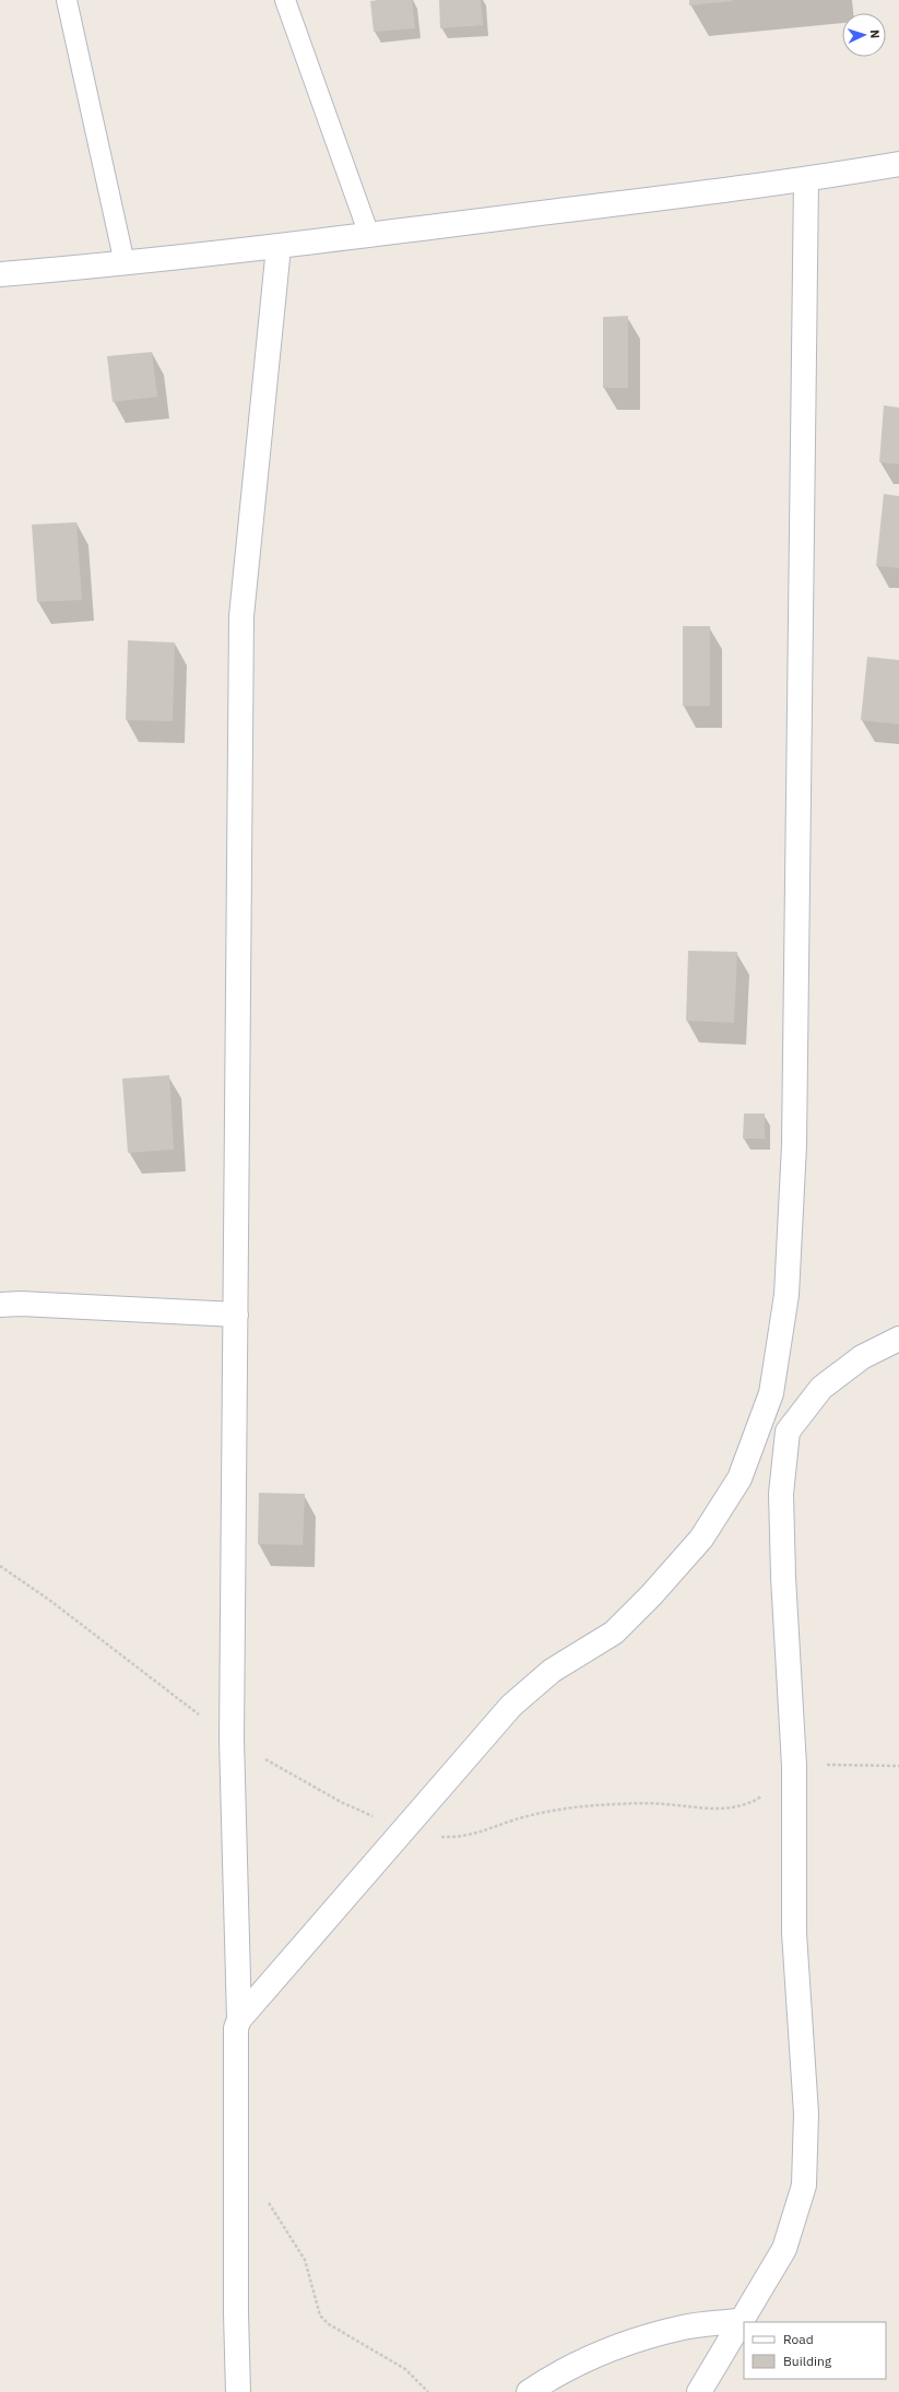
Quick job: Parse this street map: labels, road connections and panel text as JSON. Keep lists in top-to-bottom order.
{
  "legend": ["Road", "Building"],
  "north": "right"
}
